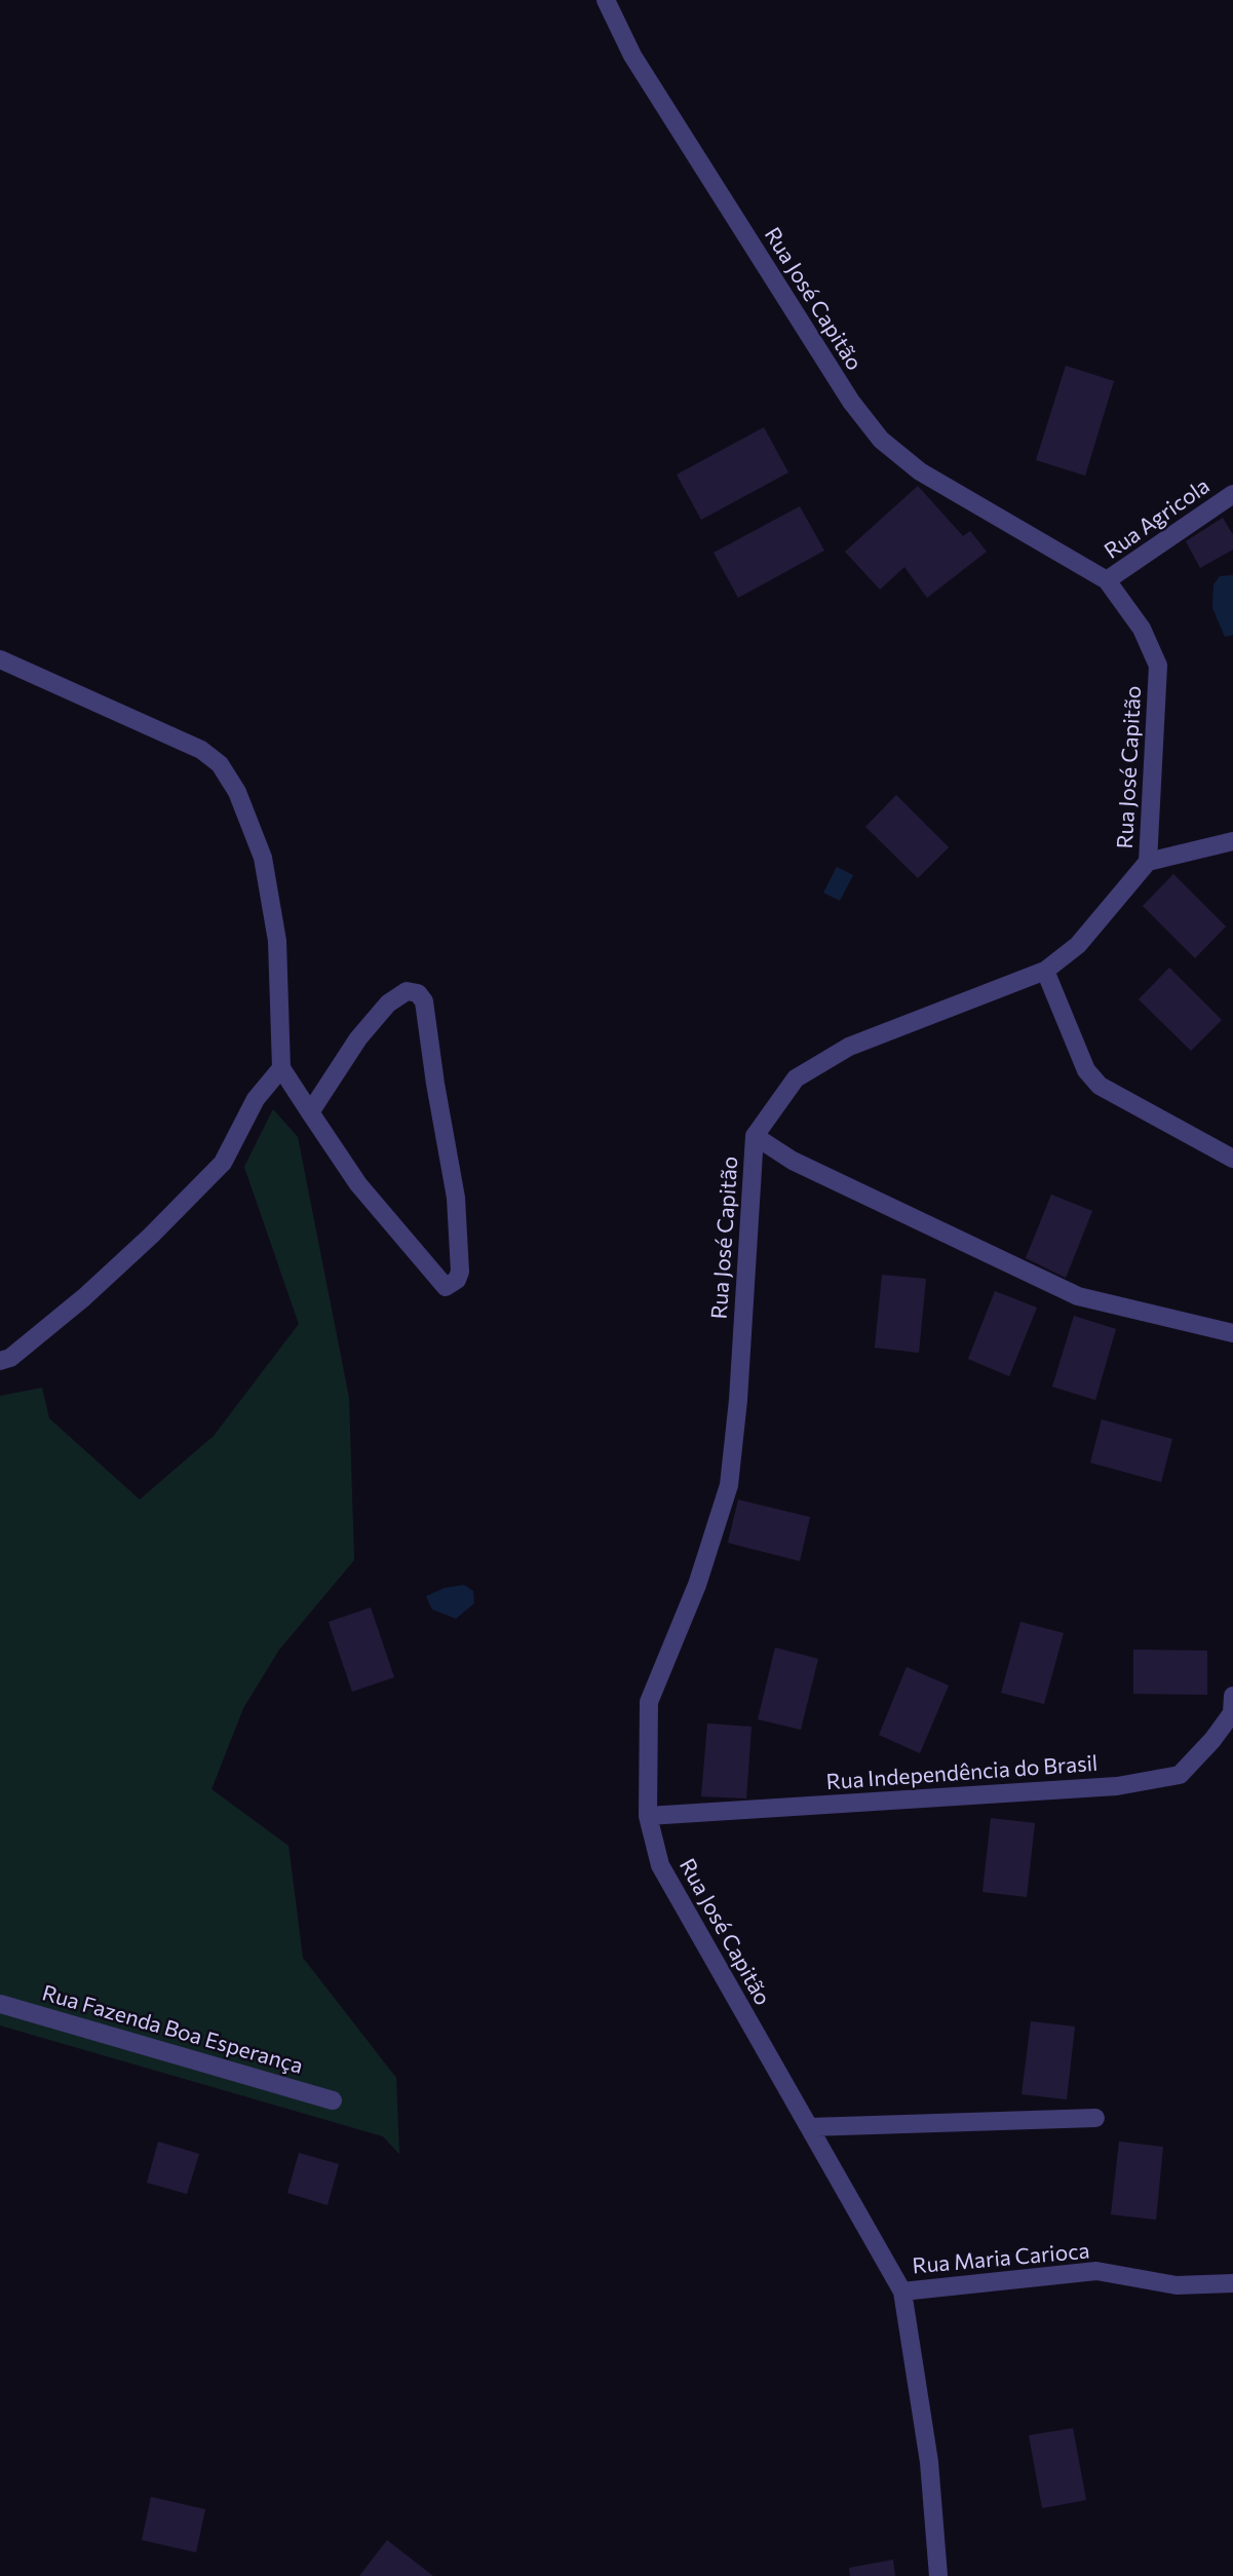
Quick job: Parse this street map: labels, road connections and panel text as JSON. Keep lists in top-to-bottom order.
{
  "streets": {
    "street": [
      "Rua José Capitão",
      "Rua Agricola",
      "Rua Independência do Brasil",
      "Rua Fazenda Boa Esperança",
      "Rua Maria Carioca"
    ]
  },
  "crossings": [
    ["Rua José Capitão", "Rua Agricola"],
    ["Rua José Capitão", "Rua Independência do Brasil"],
    ["Rua José Capitão", "Rua Maria Carioca"]
  ]
}
